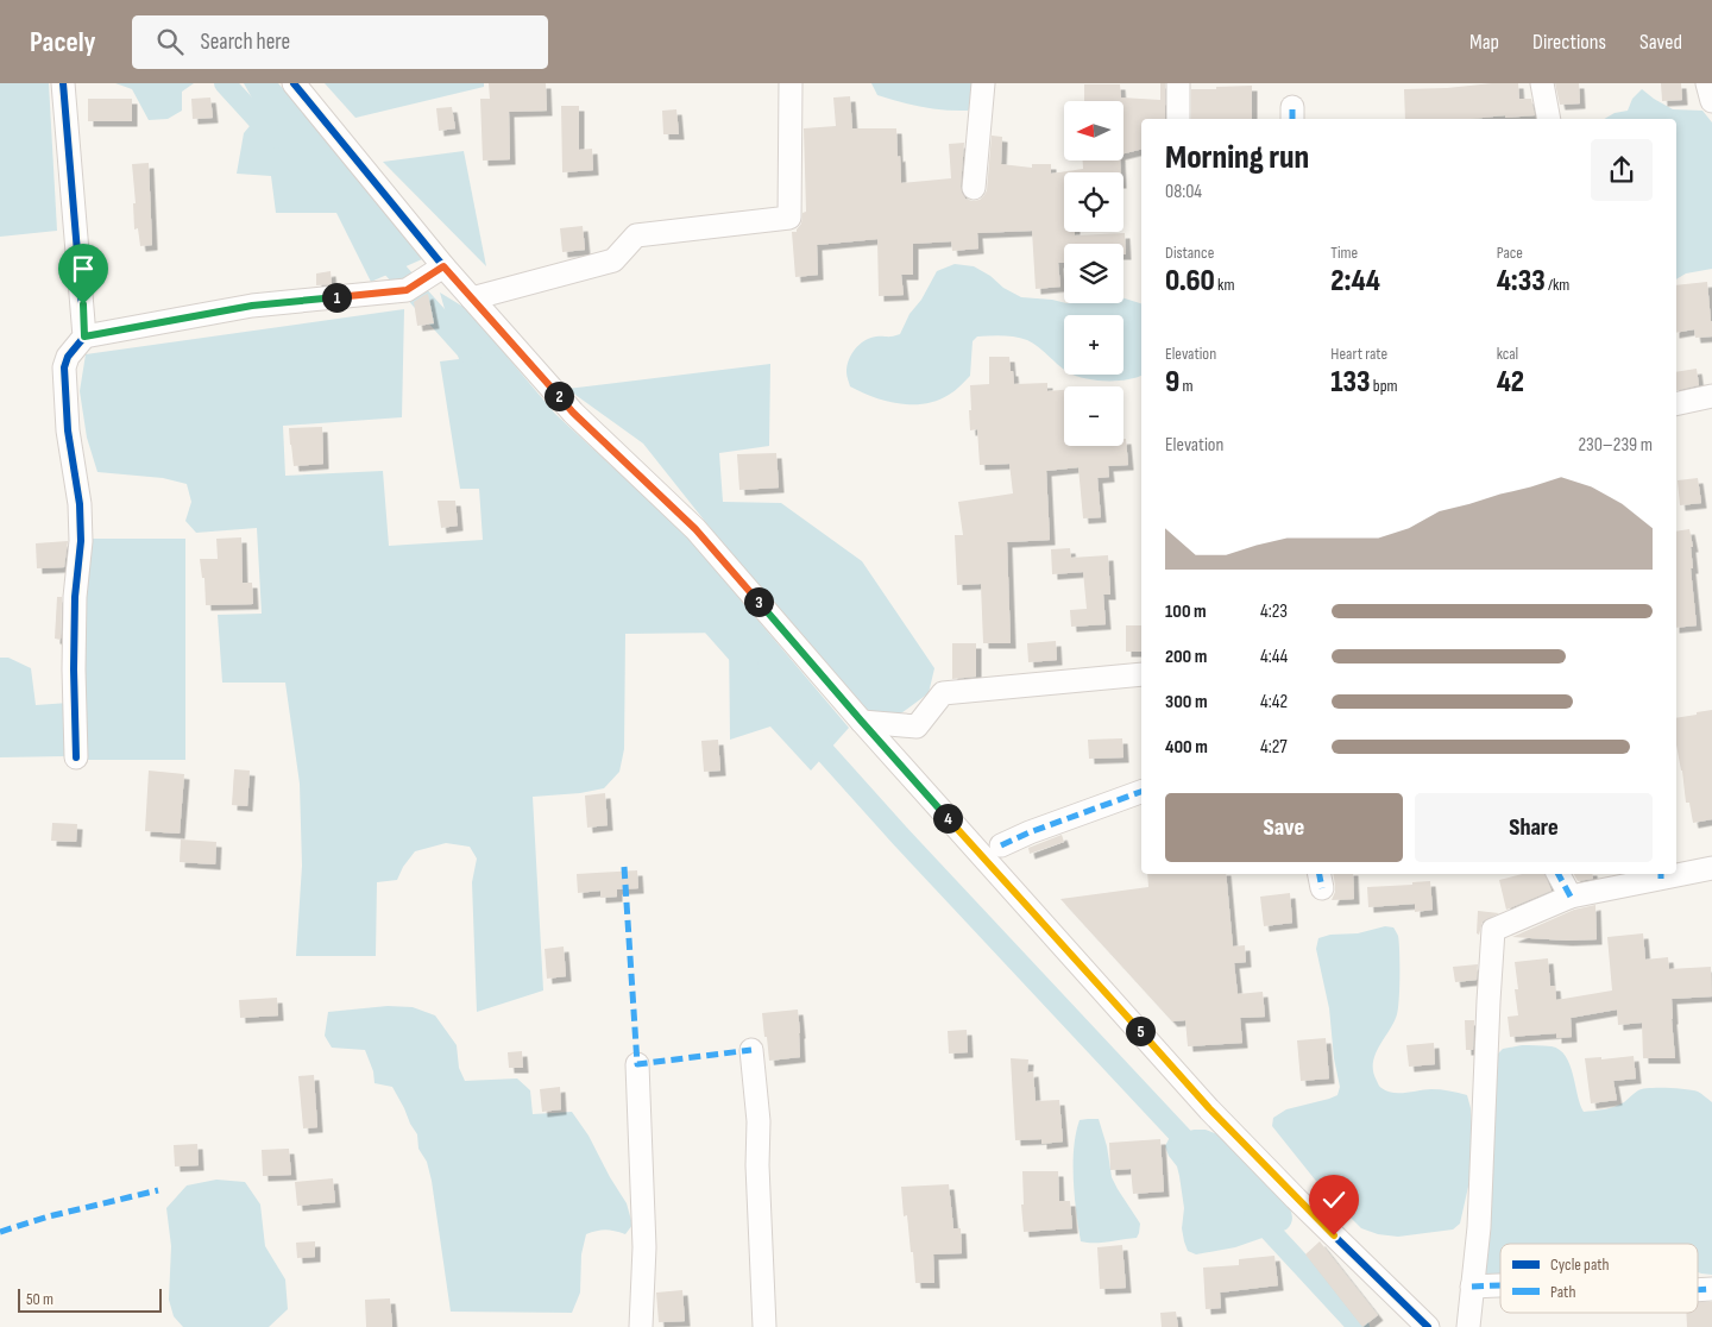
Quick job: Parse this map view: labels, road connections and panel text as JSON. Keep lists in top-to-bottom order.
{
  "legend": ["Cycle path", "Path"],
  "scale_bar": "50 m",
  "north": "left",
  "page": {
    "header": "Pacely",
    "search": "Search here",
    "nav": ["Map", "Directions", "Saved"],
    "map_buttons": ["+", "−"],
    "heading": ["Morning run", "08:04"],
    "stats": [
      ["Distance", "0.60 km"],
      ["Time", "2:44"],
      ["Pace", "4:33 /km"],
      ["Elevation", "9 m"],
      ["Heart rate", "133 bpm"],
      ["kcal", "42"]
    ],
    "pins": [
      "1",
      "2",
      "3",
      "4",
      "5"
    ],
    "chart": ["Elevation", "230–239 m"],
    "list": [
      {
        "name": "100 m",
        "note": "4:23"
      },
      {
        "name": "200 m",
        "note": "4:44"
      },
      {
        "name": "300 m",
        "note": "4:42"
      },
      {
        "name": "400 m",
        "note": "4:27"
      }
    ],
    "buttons": ["Save", "Share"],
    "scale": "50 m"
  }
}
